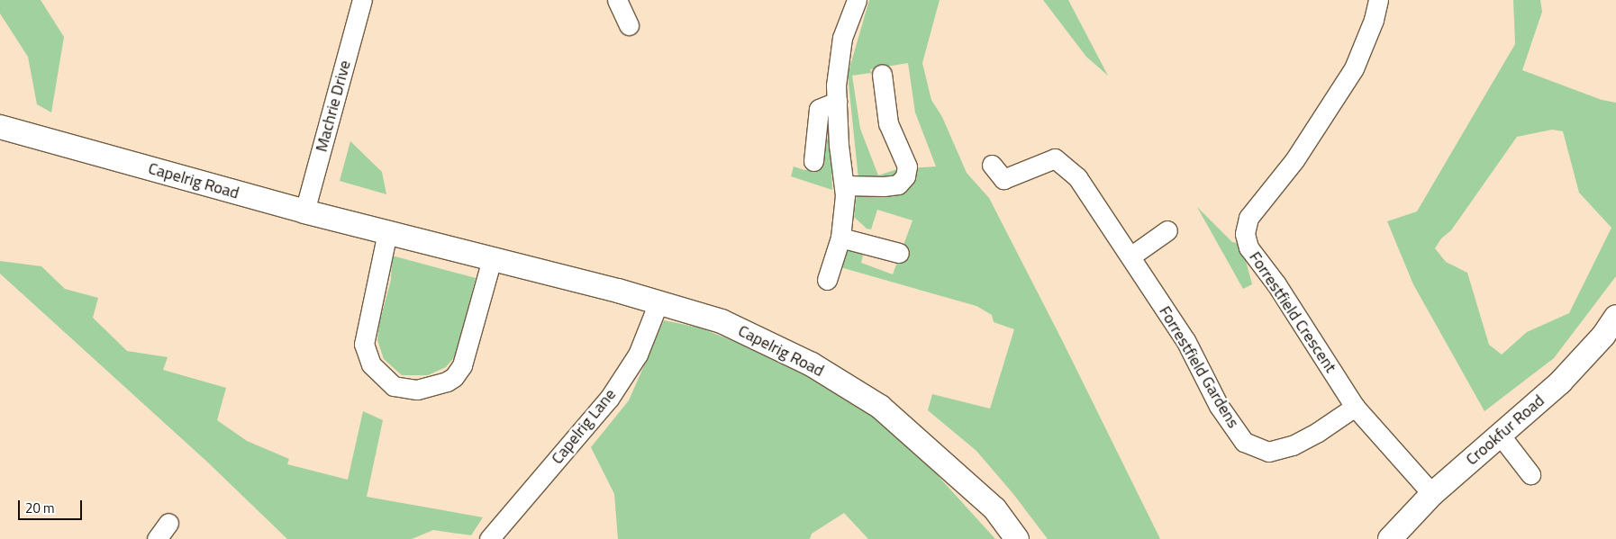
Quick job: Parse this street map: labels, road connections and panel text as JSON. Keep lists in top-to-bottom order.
{
  "streets": {
    "street": [
      "Machrie Drive",
      "Capelrig Road",
      "Forrestfield Crescent",
      "Forrestfield Gardens",
      "Capelrig Lane",
      "Crookfur Road"
    ]
  },
  "crossings": [
    ["Machrie Drive", "Capelrig Road"],
    ["Capelrig Road", "Capelrig Lane"],
    ["Forrestfield Crescent", "Forrestfield Gardens"],
    ["Forrestfield Crescent", "Crookfur Road"]
  ],
  "scale_bar": "20 m"
}
